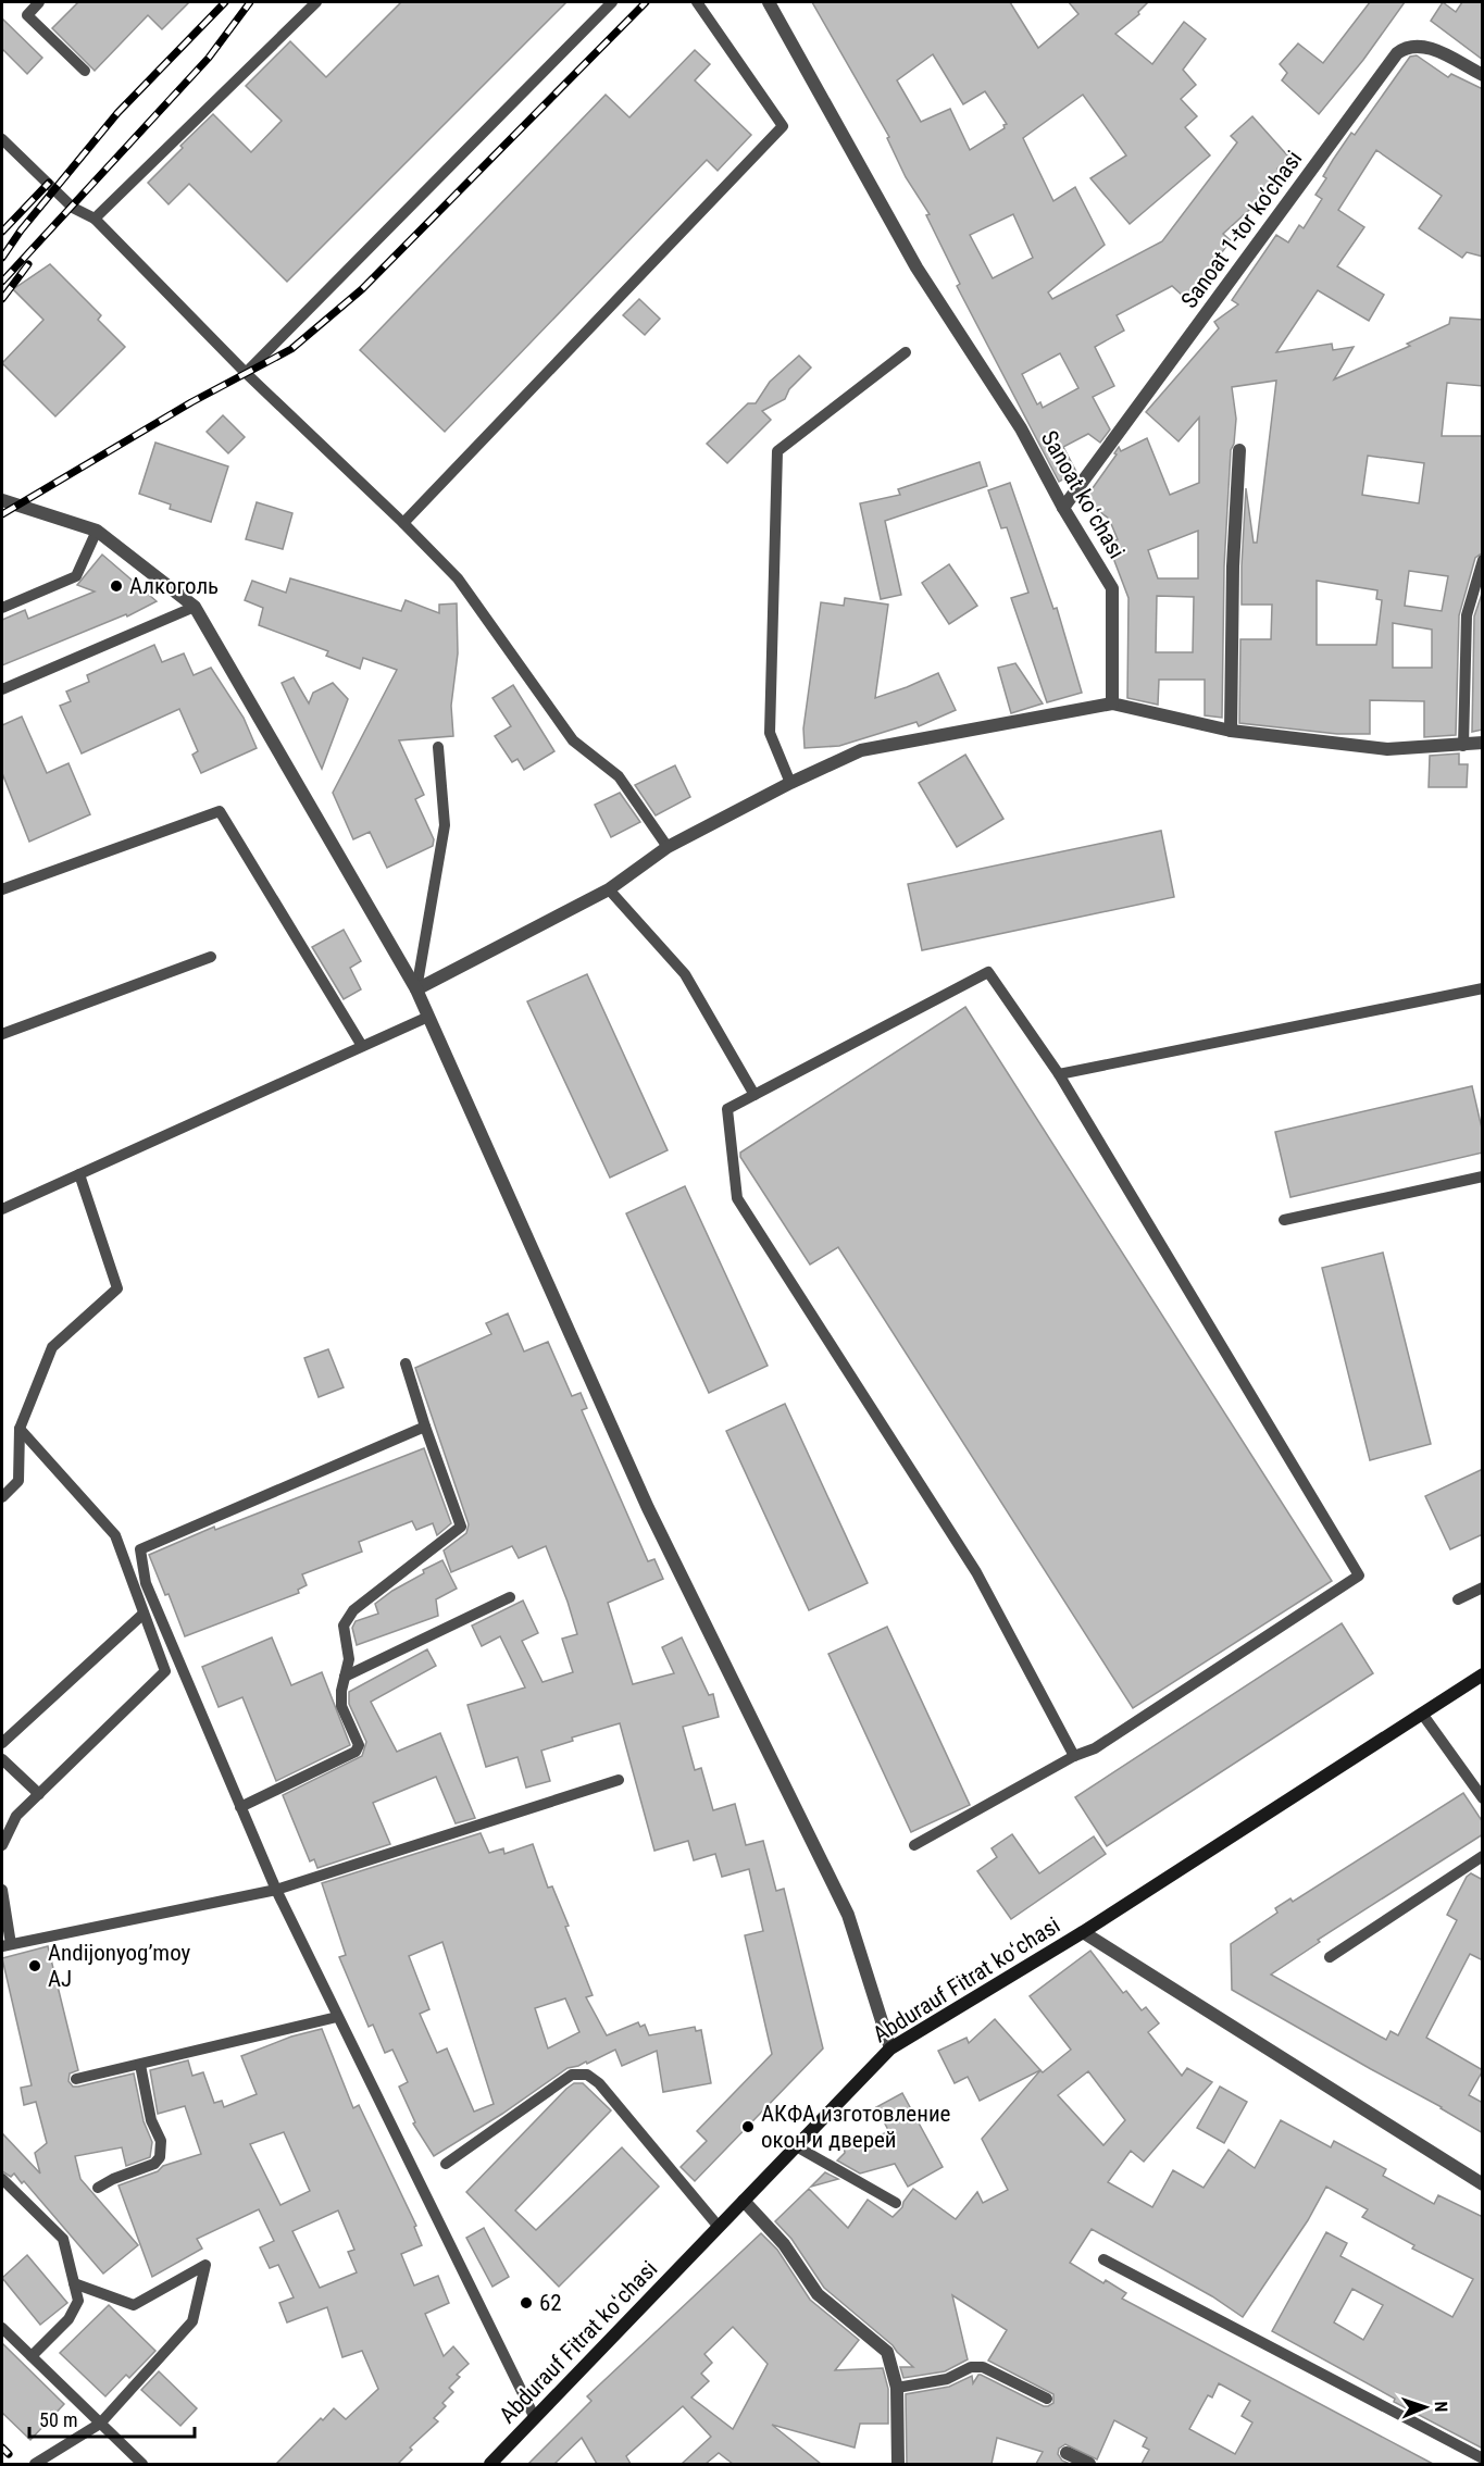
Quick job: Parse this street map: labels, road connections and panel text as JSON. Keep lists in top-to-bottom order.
{
  "streets": {
    "main road": ["Abdurauf Fitrat koʻchasi"],
    "street": ["Sanoat 1-tor ko‘chasi", "Sanoat koʻchasi"]
  },
  "crossings": [
    ["Sanoat 1-tor ko‘chasi", "Sanoat koʻchasi"]
  ],
  "places": [
    "Алкоголь",
    "Andijonyog’moy AJ",
    "АКФА изготовление окон и дверей",
    "62"
  ],
  "scale_bar": "50 m",
  "north": "right"
}
